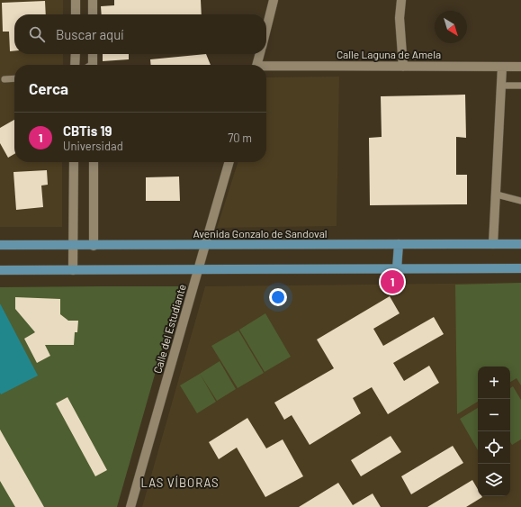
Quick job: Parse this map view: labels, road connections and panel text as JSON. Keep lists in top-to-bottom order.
{
  "streets": {
    "main road": ["Avenida Gonzalo de Sandoval"],
    "street": ["Calle Laguna de Amela", "Calle del Estudiante"]
  },
  "crossings": [
    ["Avenida Gonzalo de Sandoval", "Calle del Estudiante"]
  ],
  "districts": ["LAS VÍBORAS"],
  "north": "bottom right",
  "page": {
    "search": "Buscar aquí",
    "heading": "Cerca",
    "list": [
      {
        "mark": "1",
        "name": "CBTis 19",
        "note": "Universidad",
        "value": "70 m"
      }
    ],
    "pins": "1",
    "map_buttons": ["+", "−"]
  }
}
